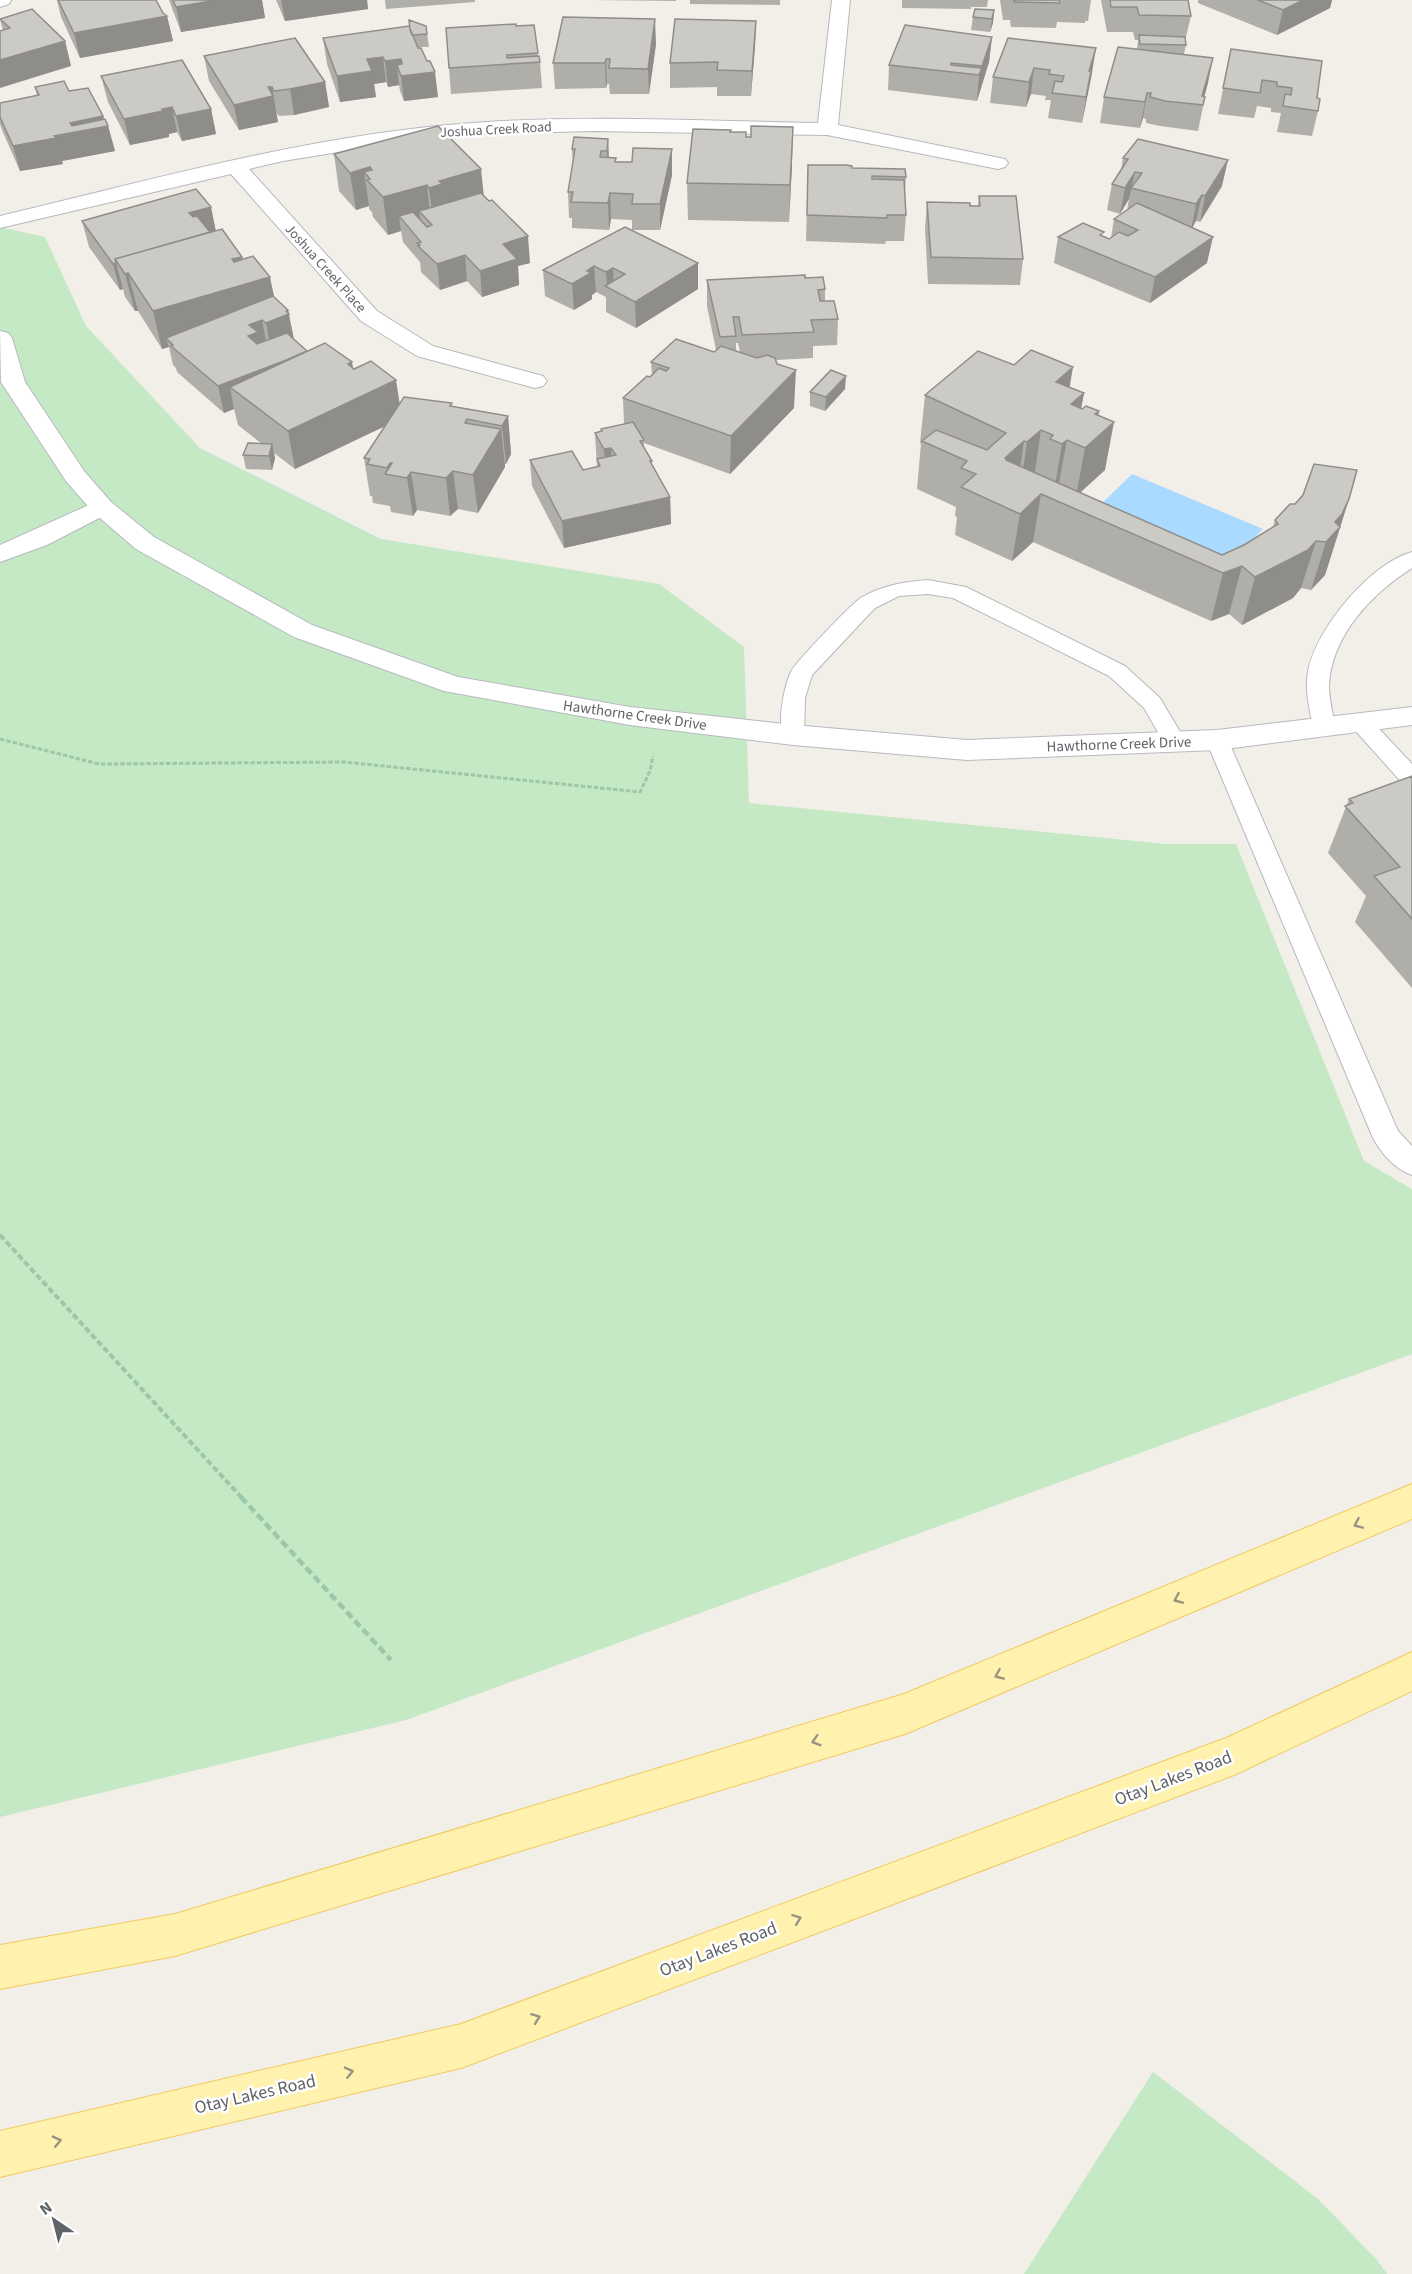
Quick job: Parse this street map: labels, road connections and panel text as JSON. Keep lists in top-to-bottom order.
{
  "streets": {
    "main road": ["Otay Lakes Road"],
    "street": ["Joshua Creek Road", "Joshua Creek Place", "Hawthorne Creek Drive"]
  },
  "crossings": [
    ["Joshua Creek Road", "Joshua Creek Place"]
  ],
  "north": "top left"
}
